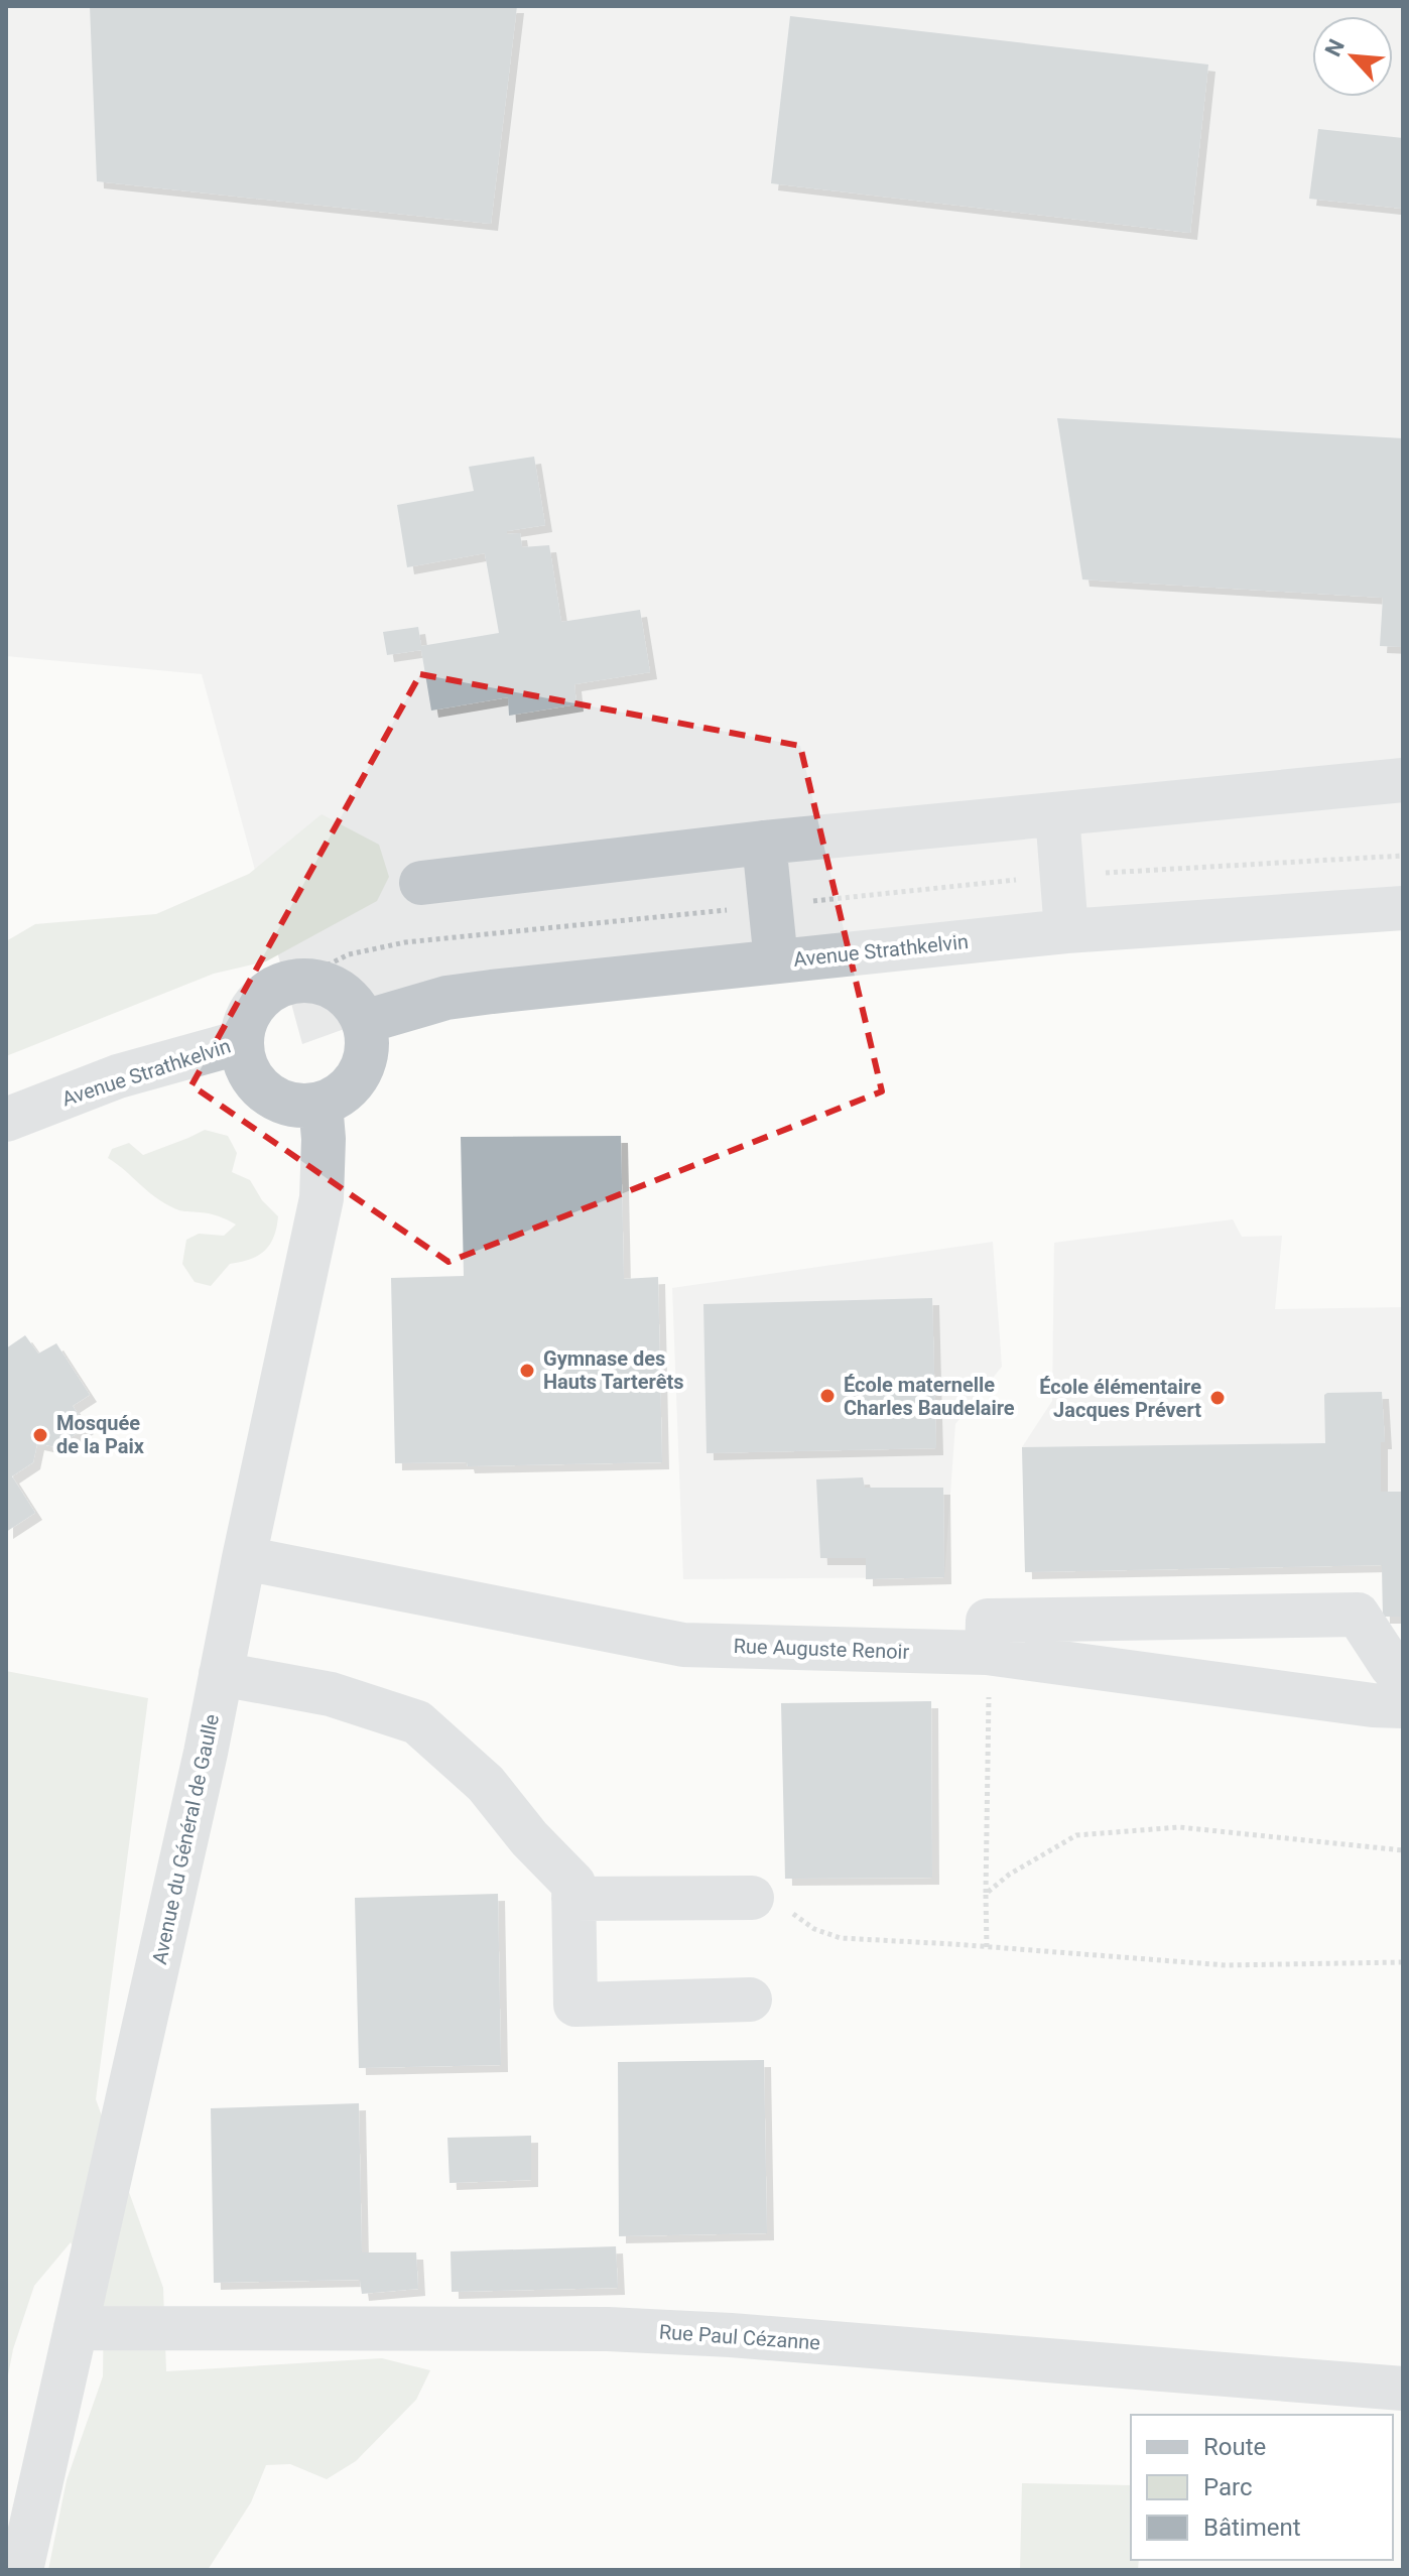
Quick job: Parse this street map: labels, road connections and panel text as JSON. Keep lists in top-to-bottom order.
{
  "streets": {
    "street": [
      "Avenue Strathkelvin",
      "Rue Auguste Renoir",
      "Avenue du Général de Gaulle",
      "Rue Paul Cézanne"
    ]
  },
  "crossings": [
    ["Avenue Strathkelvin", "Avenue du Général de Gaulle"],
    ["Rue Auguste Renoir", "Avenue du Général de Gaulle"],
    ["Avenue du Général de Gaulle", "Rue Paul Cézanne"]
  ],
  "places": [
    "Gymnase des Hauts Tarterêts",
    "École maternelle Charles Baudelaire",
    "École élémentaire Jacques Prévert",
    "Mosquée de la Paix"
  ],
  "legend": ["Route", "Parc", "Bâtiment"],
  "north": "top left"
}
